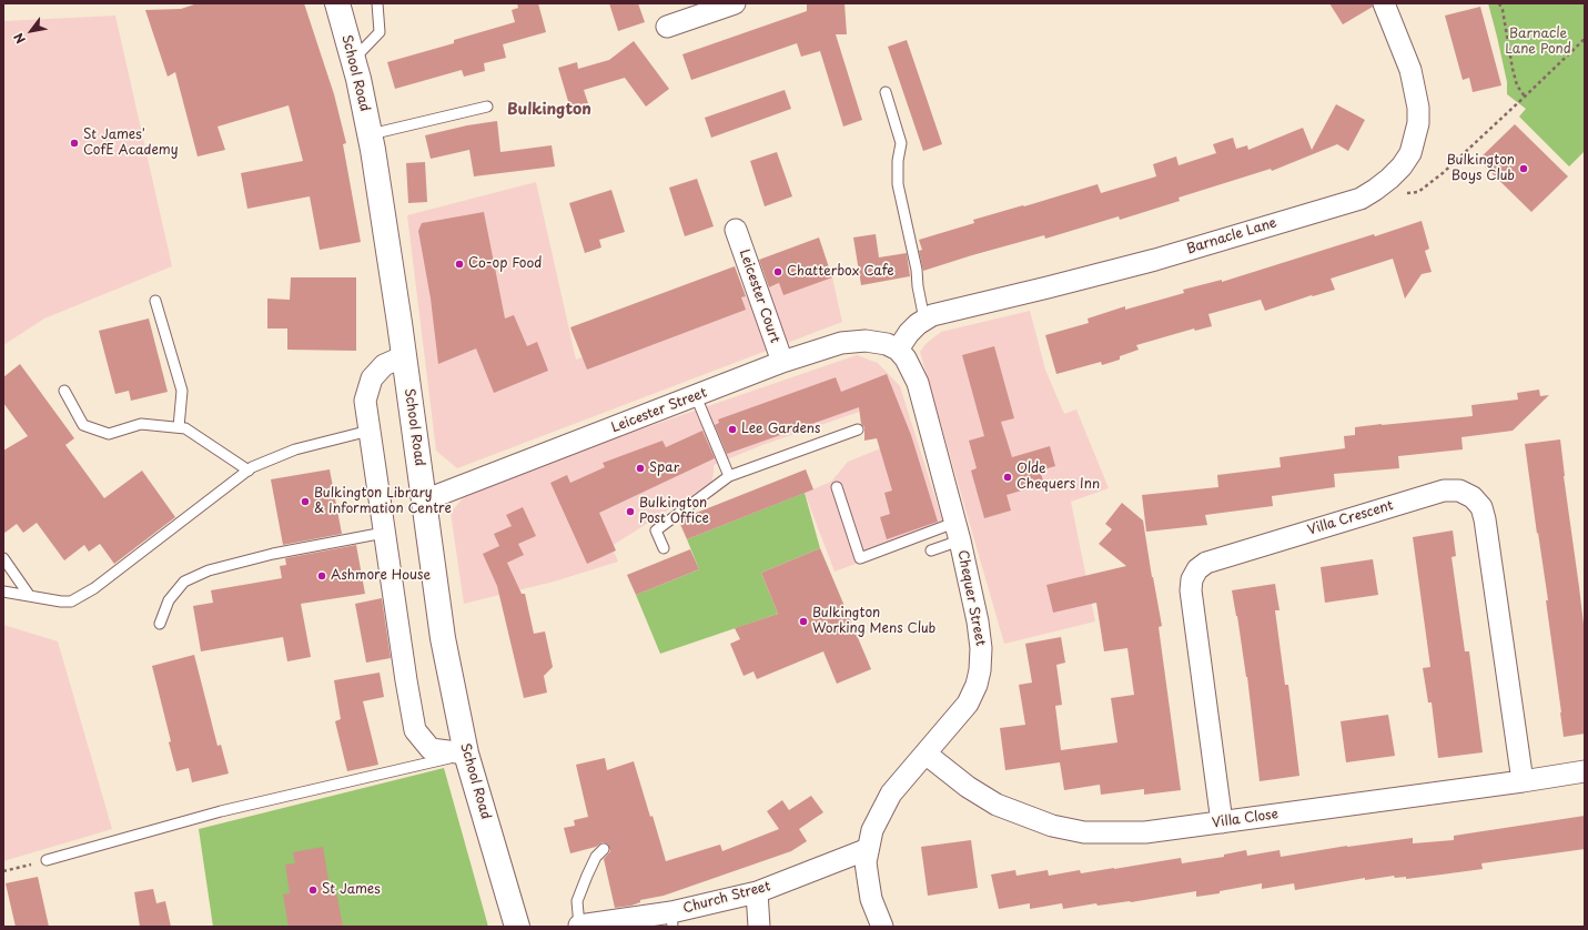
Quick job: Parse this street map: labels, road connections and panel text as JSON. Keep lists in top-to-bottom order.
{
  "streets": {
    "main road": ["School Road"],
    "street": [
      "Barnacle Lane",
      "Leicester Court",
      "Leicester Street",
      "Villa Crescent",
      "Chequer Street",
      "Villa Close",
      "Church Street"
    ]
  },
  "crossings": [
    ["School Road", "Leicester Street"],
    ["Barnacle Lane", "Leicester Street"],
    ["Barnacle Lane", "Chequer Street"],
    ["Leicester Court", "Leicester Street"],
    ["Leicester Street", "Chequer Street"],
    ["Villa Crescent", "Villa Close"],
    ["Chequer Street", "Villa Close"],
    ["Chequer Street", "Church Street"]
  ],
  "districts": ["Bulkington"],
  "parks": ["Barnacle Lane Pond"],
  "places": [
    "St James' CofE Academy",
    "Bulkington Boys Club",
    "Co-op Food",
    "Chatterbox Cafe",
    "Lee Gardens",
    "Spar",
    "Olde Chequers Inn",
    "Bulkington Library & Information Centre",
    "Bulkington Post Office",
    "Ashmore House",
    "Bulkington Working Mens Club",
    "St James"
  ],
  "north": "bottom left"
}
